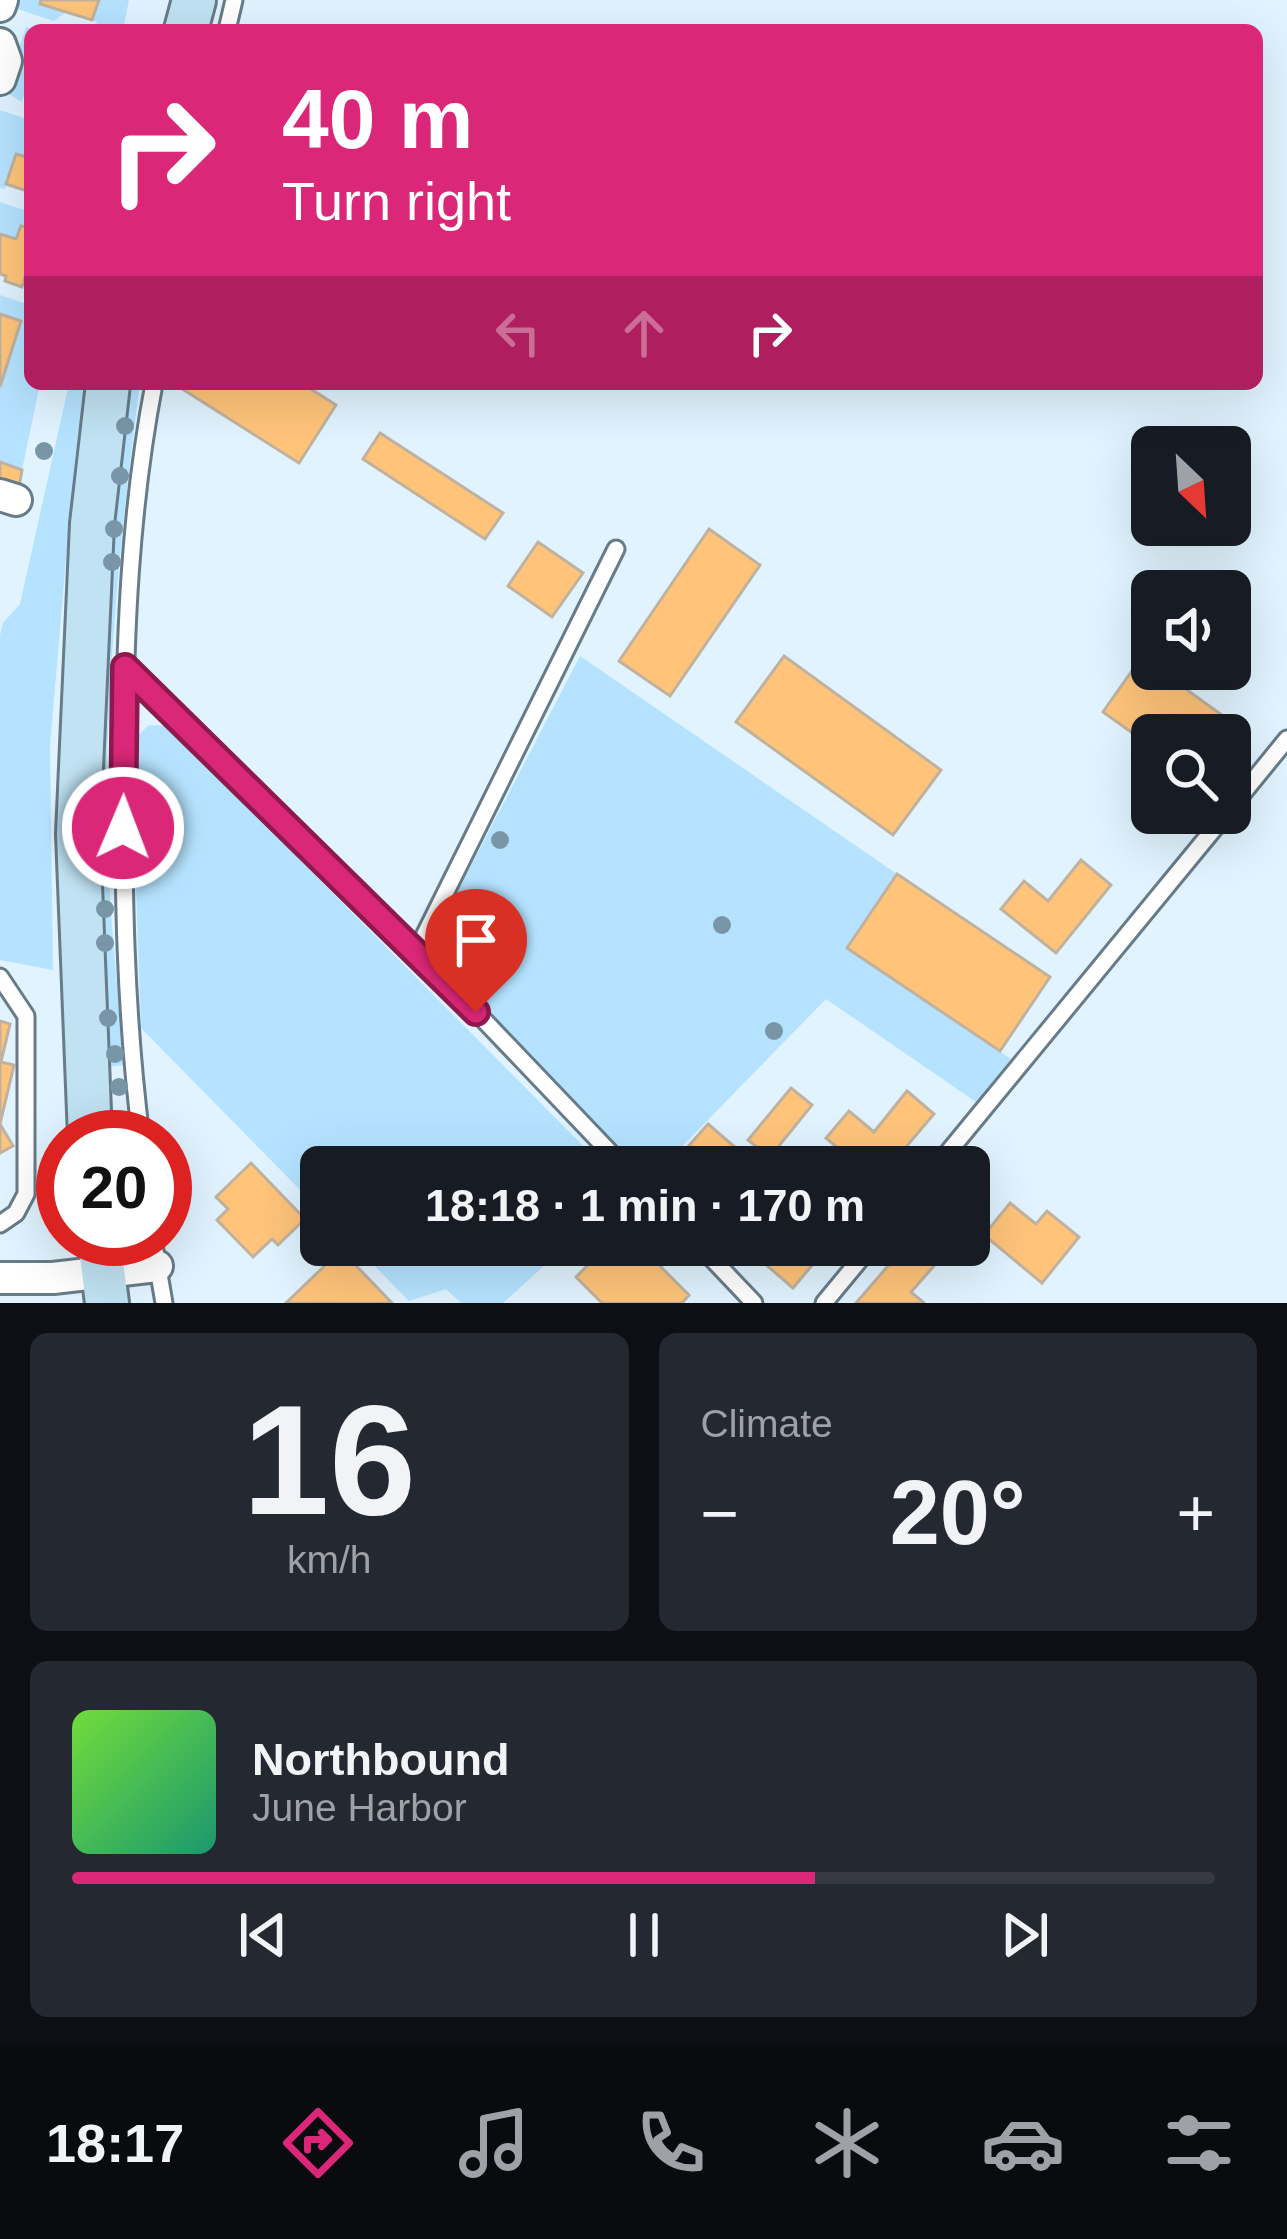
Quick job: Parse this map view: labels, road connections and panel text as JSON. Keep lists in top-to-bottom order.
{
  "north": "bottom right",
  "page": {
    "turn": ["40 m", "Turn right"],
    "limit": "20",
    "trip": "18:18 · 1 min · 170 m",
    "tile": [
      ["16", "km/h"],
      "Climate"
    ],
    "heat": ["−", "20°", "+"],
    "song": ["Northbound", "June Harbor"],
    "tabs": "18:17"
  }
}
